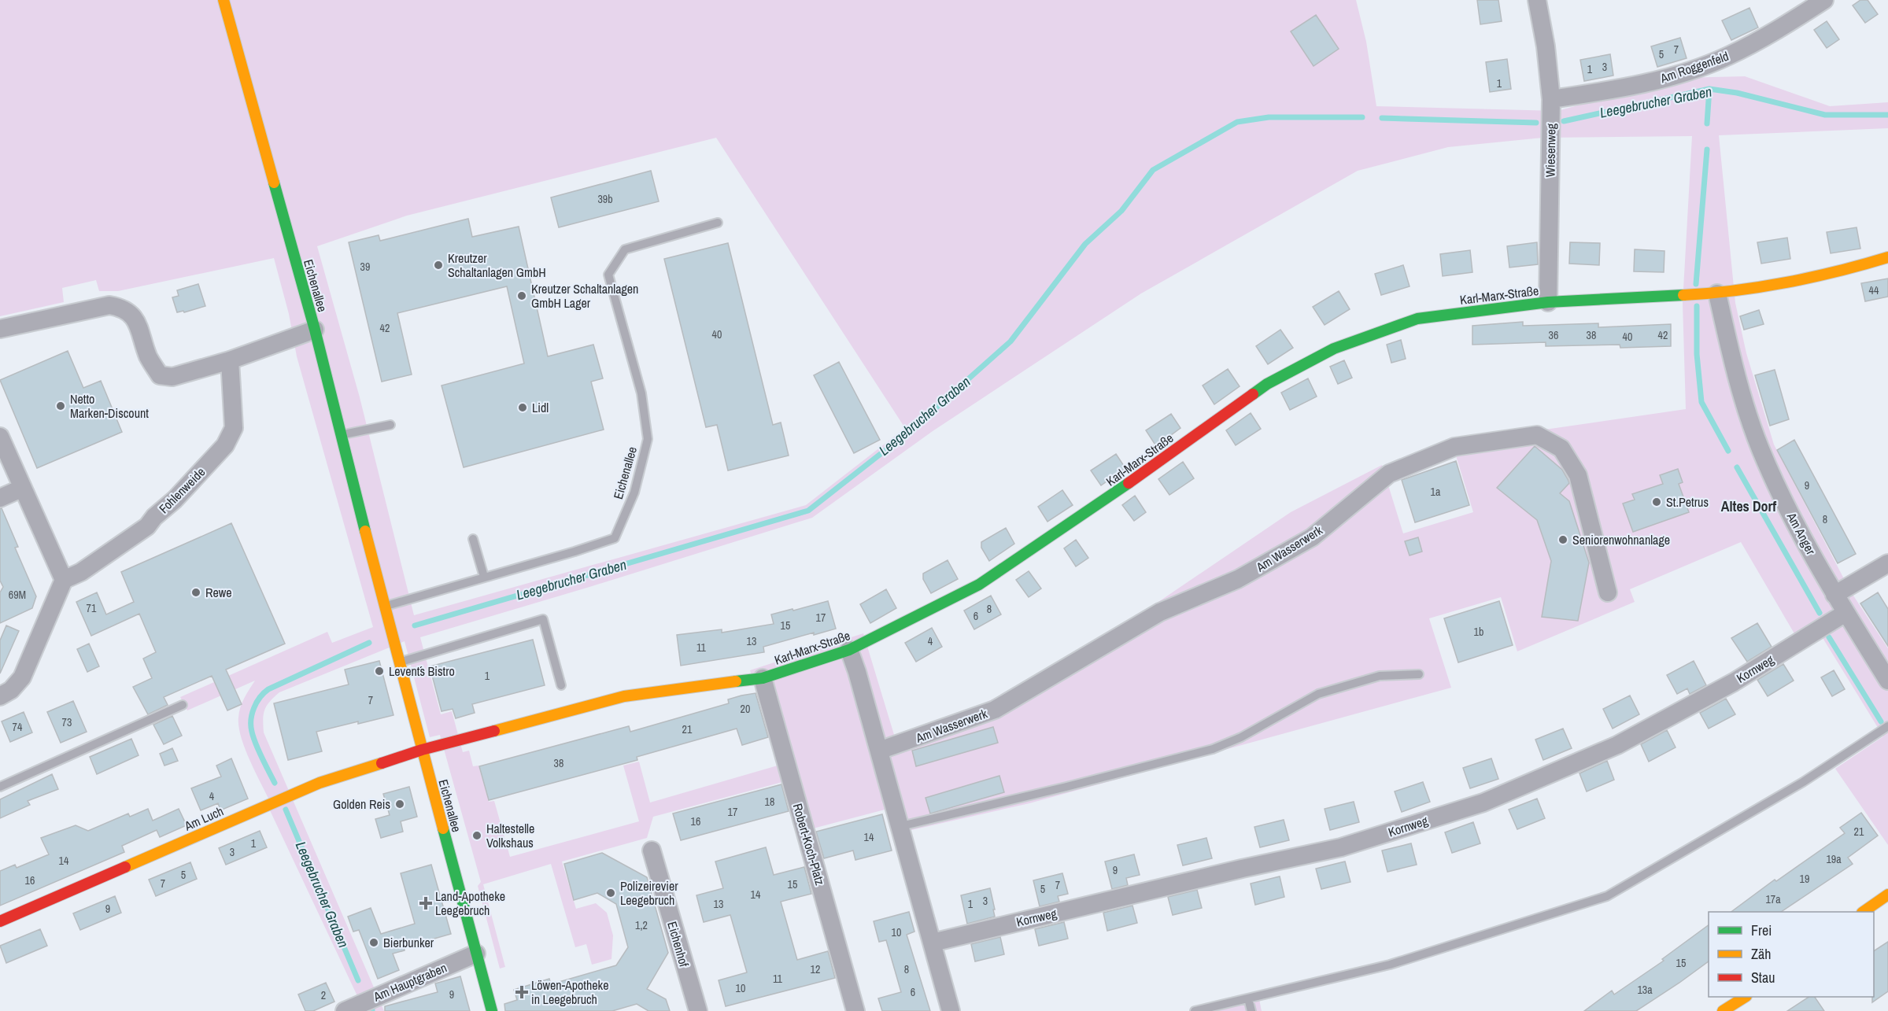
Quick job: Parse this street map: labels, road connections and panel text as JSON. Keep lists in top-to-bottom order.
{
  "streets": {
    "street": [
      "Am Roggenfeld",
      "Wiesenweg",
      "Eichenallee",
      "Karl-Marx-Straße",
      "Fohlenweide",
      "Am Anger",
      "Am Wasserwerk",
      "Kornweg",
      "Am Luch",
      "Robert-Koch-Platz",
      "Eichenhof",
      "Am Hauptgraben"
    ]
  },
  "crossings": [
    ["Am Roggenfeld", "Wiesenweg"],
    ["Wiesenweg", "Karl-Marx-Straße"],
    ["Eichenallee", "Karl-Marx-Straße"],
    ["Eichenallee", "Am Luch"],
    ["Eichenallee", "Am Hauptgraben"],
    ["Karl-Marx-Straße", "Am Anger"],
    ["Karl-Marx-Straße", "Am Luch"],
    ["Karl-Marx-Straße", "Robert-Koch-Platz"],
    ["Am Anger", "Kornweg"]
  ],
  "districts": ["Altes Dorf"],
  "water": ["Leegebrucher Graben"],
  "places": {
    "other": [
      "Kreutzer Schaltanlagen GmbH",
      "Kreutzer Schaltanlagen GmbH Lager",
      "Netto Marken-Discount",
      "Lidl",
      "St.Petrus",
      "Seniorenwohnanlage",
      "Rewe",
      "Levent´s Bistro",
      "Golden Reis",
      "Haltestelle Volkshaus",
      "Polizeirevier Leegebruch",
      "Bierbunker"
    ],
    "health": ["Land-Apotheke Leegebruch", "Löwen-Apotheke in Leegebruch"]
  },
  "house_numbers": [
    "7",
    "5",
    "3",
    "1",
    "1",
    "39b",
    "39",
    "44",
    "42",
    "40",
    "36",
    "38",
    "42",
    "40",
    "9",
    "1a",
    "8",
    "69M",
    "71",
    "8",
    "6",
    "17",
    "15",
    "1b",
    "13",
    "4",
    "11",
    "1",
    "7",
    "20",
    "73",
    "74",
    "21",
    "38",
    "4",
    "18",
    "17",
    "16",
    "21",
    "14",
    "1",
    "3",
    "19a",
    "14",
    "9",
    "5",
    "19",
    "16",
    "7",
    "15",
    "7",
    "5",
    "14",
    "17a",
    "3",
    "13",
    "1",
    "9",
    "1,2",
    "10",
    "15",
    "12",
    "8",
    "11",
    "10",
    "13a",
    "6",
    "9",
    "2"
  ],
  "legend": ["Frei", "Zäh", "Stau"]
}
